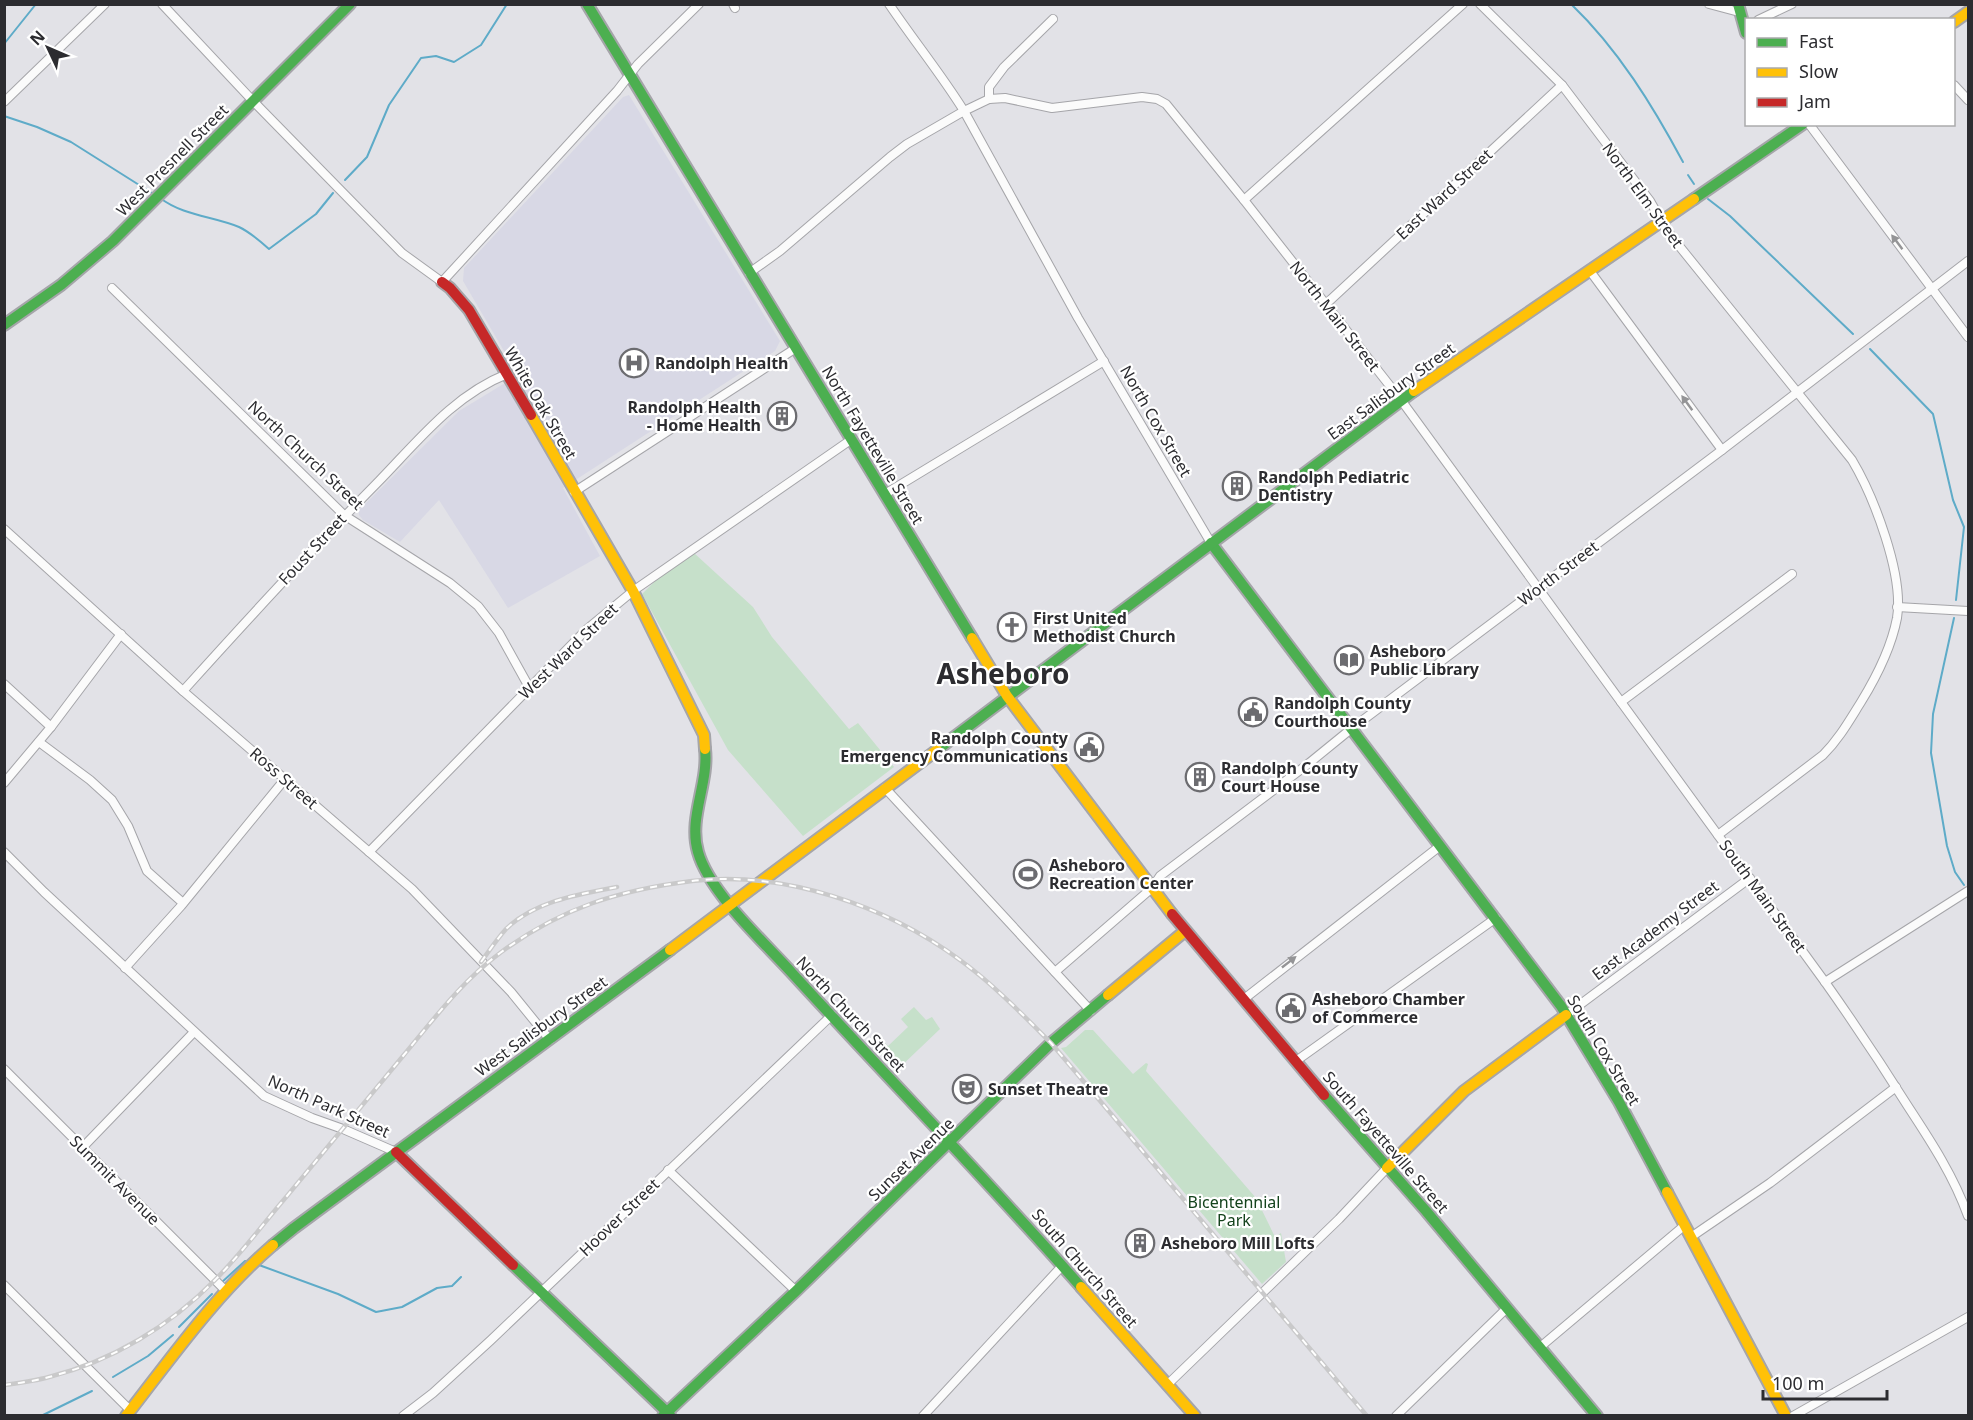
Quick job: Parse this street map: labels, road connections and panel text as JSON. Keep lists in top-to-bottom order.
{
  "streets": {
    "main road": [
      "West Presnell Street",
      "East Salisbury Street",
      "White Oak Street",
      "North Cox Street",
      "North Fayetteville Street",
      "North Church Street",
      "East Academy Street",
      "West Salisbury Street",
      "South Cox Street",
      "North Park Street",
      "South Fayetteville Street",
      "Sunset Avenue",
      "South Church Street"
    ],
    "street": [
      "East Ward Street",
      "North Elm Street",
      "North Main Street",
      "Foust Street",
      "Worth Street",
      "West Ward Street",
      "Ross Street",
      "South Main Street",
      "Summit Avenue",
      "Hoover Street"
    ]
  },
  "crossings": [
    ["West Presnell Street", "White Oak Street"],
    ["East Ward Street", "North Elm Street"],
    ["East Ward Street", "North Main Street"],
    ["North Elm Street", "East Salisbury Street"],
    ["North Elm Street", "Worth Street"],
    ["North Elm Street", "South Main Street"],
    ["North Main Street", "East Salisbury Street"],
    ["North Main Street", "Worth Street"],
    ["North Main Street", "South Main Street"],
    ["East Salisbury Street", "North Cox Street"],
    ["East Salisbury Street", "North Fayetteville Street"],
    ["East Salisbury Street", "West Salisbury Street"],
    ["White Oak Street", "North Church Street"],
    ["White Oak Street", "Foust Street"],
    ["White Oak Street", "West Ward Street"],
    ["White Oak Street", "West Salisbury Street"],
    ["North Cox Street", "Worth Street"],
    ["North Cox Street", "South Cox Street"],
    ["North Fayetteville Street", "Worth Street"],
    ["North Fayetteville Street", "West Ward Street"],
    ["North Fayetteville Street", "West Salisbury Street"],
    ["North Fayetteville Street", "South Fayetteville Street"],
    ["North Church Street", "Foust Street"],
    ["North Church Street", "West Ward Street"],
    ["North Church Street", "West Salisbury Street"],
    ["North Church Street", "Sunset Avenue"],
    ["North Church Street", "Hoover Street"],
    ["North Church Street", "South Church Street"],
    ["Foust Street", "Ross Street"],
    ["Worth Street", "South Main Street"],
    ["Worth Street", "South Cox Street"],
    ["Worth Street", "South Fayetteville Street"],
    ["West Ward Street", "Ross Street"],
    ["Ross Street", "West Salisbury Street"],
    ["South Main Street", "East Academy Street"],
    ["East Academy Street", "South Cox Street"],
    ["East Academy Street", "South Fayetteville Street"],
    ["West Salisbury Street", "North Park Street"],
    ["West Salisbury Street", "Summit Avenue"],
    ["North Park Street", "Sunset Avenue"],
    ["North Park Street", "Hoover Street"],
    ["South Fayetteville Street", "Sunset Avenue"],
    ["Sunset Avenue", "South Church Street"]
  ],
  "districts": ["Asheboro"],
  "parks": ["Bicentennial Park"],
  "places": {
    "hospital": ["Randolph Health"],
    "building": [
      "Randolph Health - Home Health",
      "Randolph Pediatric Dentistry",
      "Randolph County Court House",
      "Asheboro Mill Lofts"
    ],
    "church": ["First United Methodist Church"],
    "library": ["Asheboro Public Library"],
    "public building": ["Randolph County Courthouse", "Randolph County Emergency Communications", "Asheboro Chamber of Commerce"],
    "sports": ["Asheboro Recreation Center"],
    "theatre": ["Sunset Theatre"]
  },
  "legend": ["Fast", "Slow", "Jam"],
  "scale_bar": "100 m",
  "north": "top left"
}
